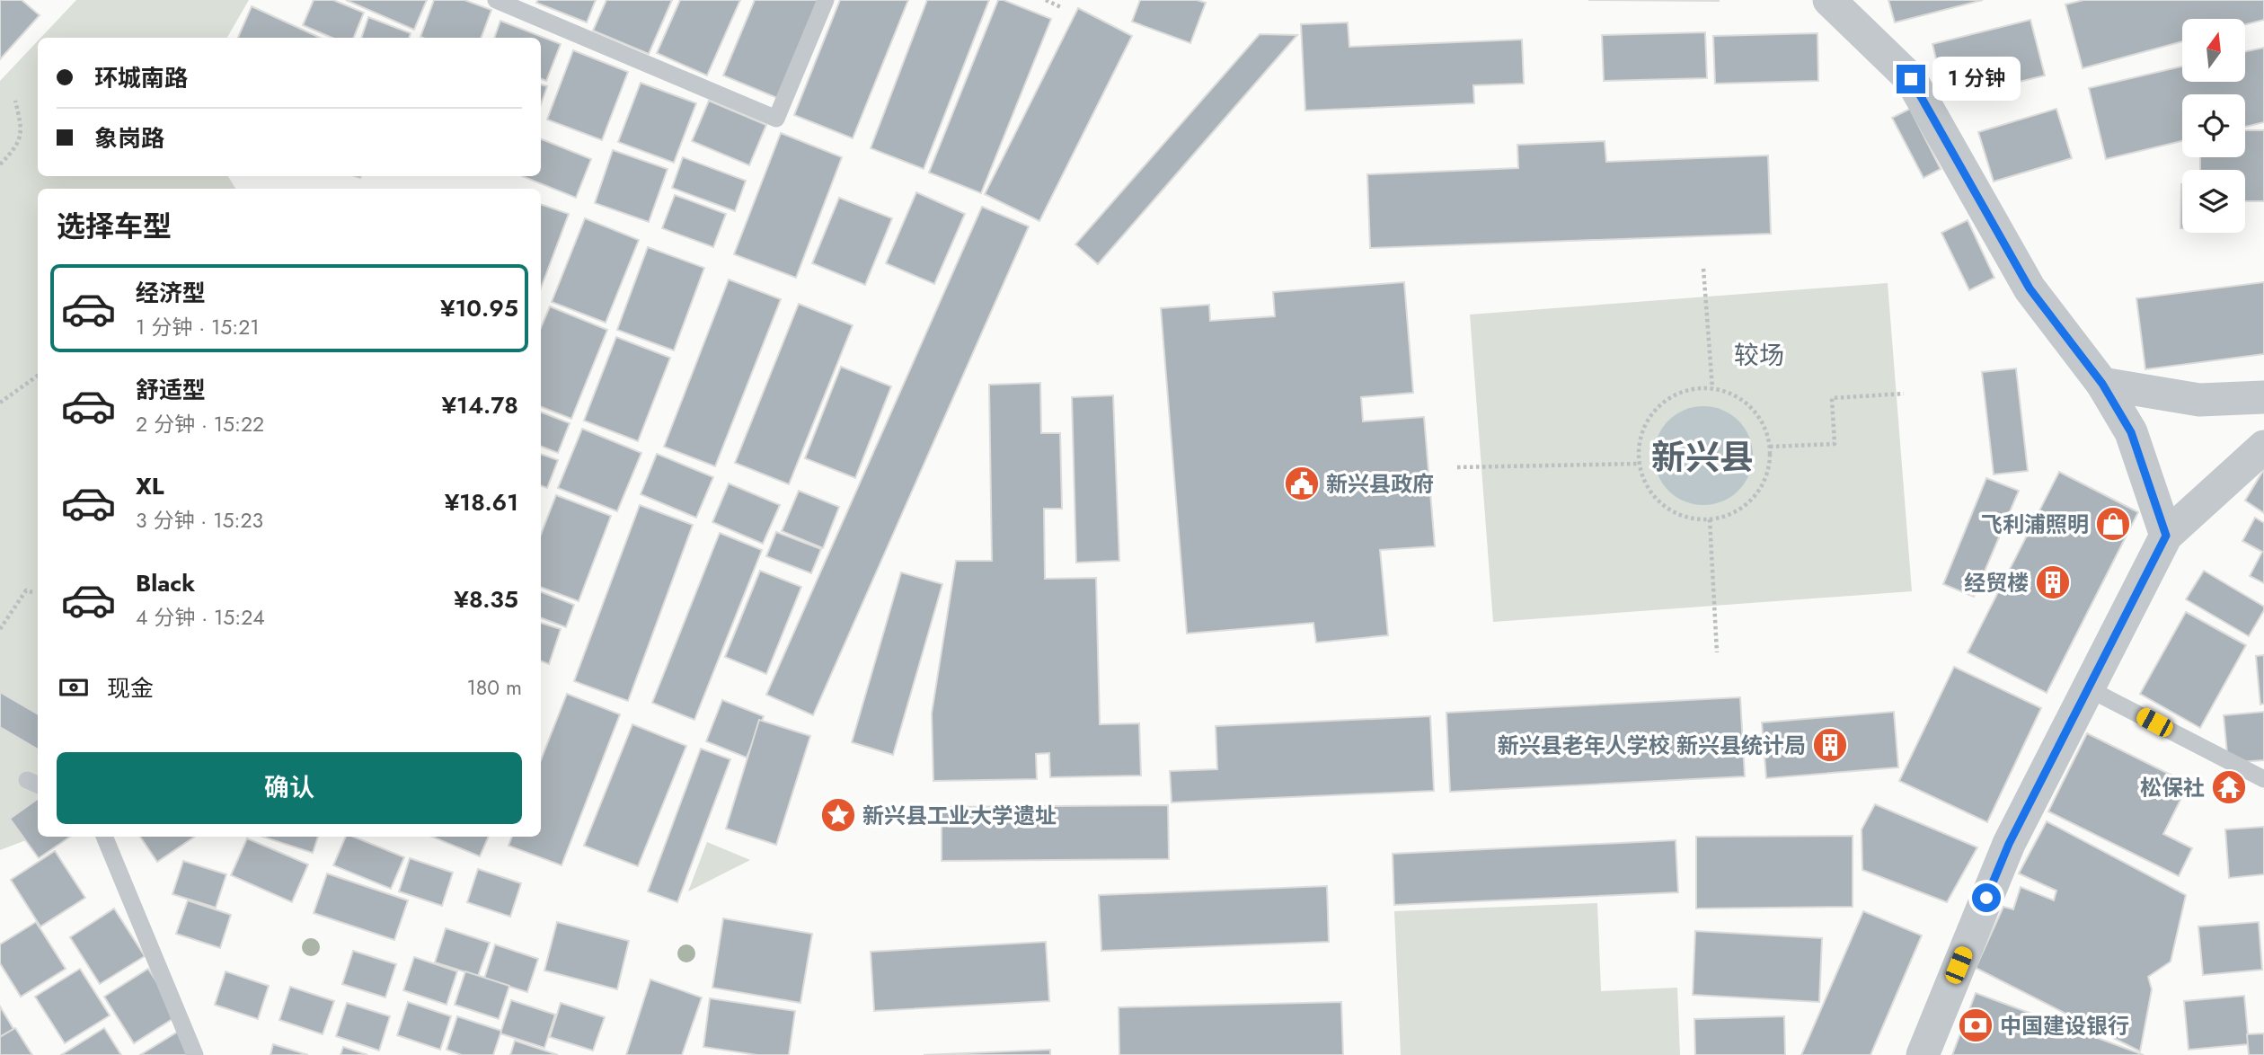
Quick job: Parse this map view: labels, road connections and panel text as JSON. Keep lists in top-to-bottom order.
{
  "districts": ["较场", "新兴县"],
  "places": {
    "public building": ["新兴县政府"],
    "shop": ["飞利浦照明"],
    "building": ["经贸楼", "新兴县老年人学校 新兴县统计局"],
    "temple": ["松保社"],
    "place": ["新兴县工业大学遗址"],
    "bank": ["中国建设银行"]
  },
  "north": "top",
  "page": {
    "banner": ["环城南路", "象岗路"],
    "bubble": "1 分钟",
    "heading": "选择车型",
    "list": [
      {
        "name": "经济型",
        "note": "1 分钟 · 15:21",
        "value": "¥10.95"
      },
      {
        "name": "舒适型",
        "note": "2 分钟 · 15:22",
        "value": "¥14.78"
      },
      {
        "name": "XL",
        "note": "3 分钟 · 15:23",
        "value": "¥18.61"
      },
      {
        "name": "Black",
        "note": "4 分钟 · 15:24",
        "value": "¥8.35"
      }
    ],
    "pay": ["现金", "180 m"],
    "buttons": "确认"
  }
}
